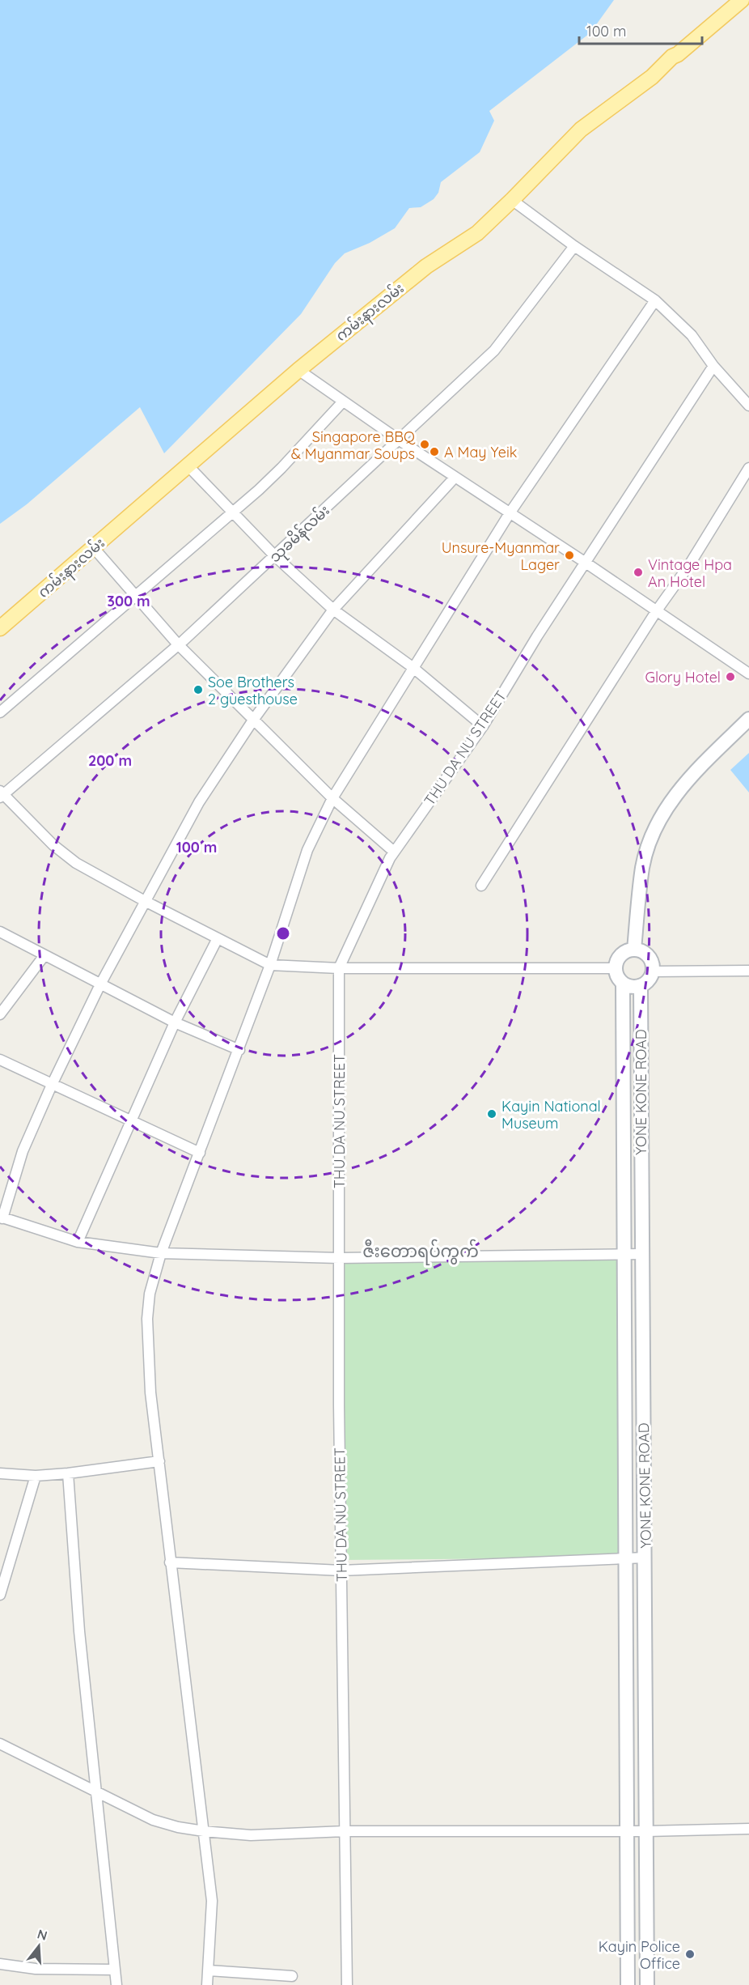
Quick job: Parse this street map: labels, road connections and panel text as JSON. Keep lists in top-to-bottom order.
{
  "streets": {
    "main road": ["ကမ်းနားလမ်း"],
    "street": ["သုခမိန်လမ်း", "THU DA NU STREET", "YONE KONE ROAD"]
  },
  "districts": ["ဇီးတောရပ်ကွက်"],
  "places": [
    "Singapore BBQ & Myanmar Soups",
    "A May Yeik",
    "Unsure-Myanmar Lager",
    "Vintage Hpa An Hotel",
    "Glory Hotel",
    "Soe Brothers 2 guesthouse",
    "Kayin National Museum",
    "Kayin Police Office"
  ],
  "scale_bar": "100 m",
  "north": "top",
  "rings": ["300 m", "200 m", "100 m"]
}
